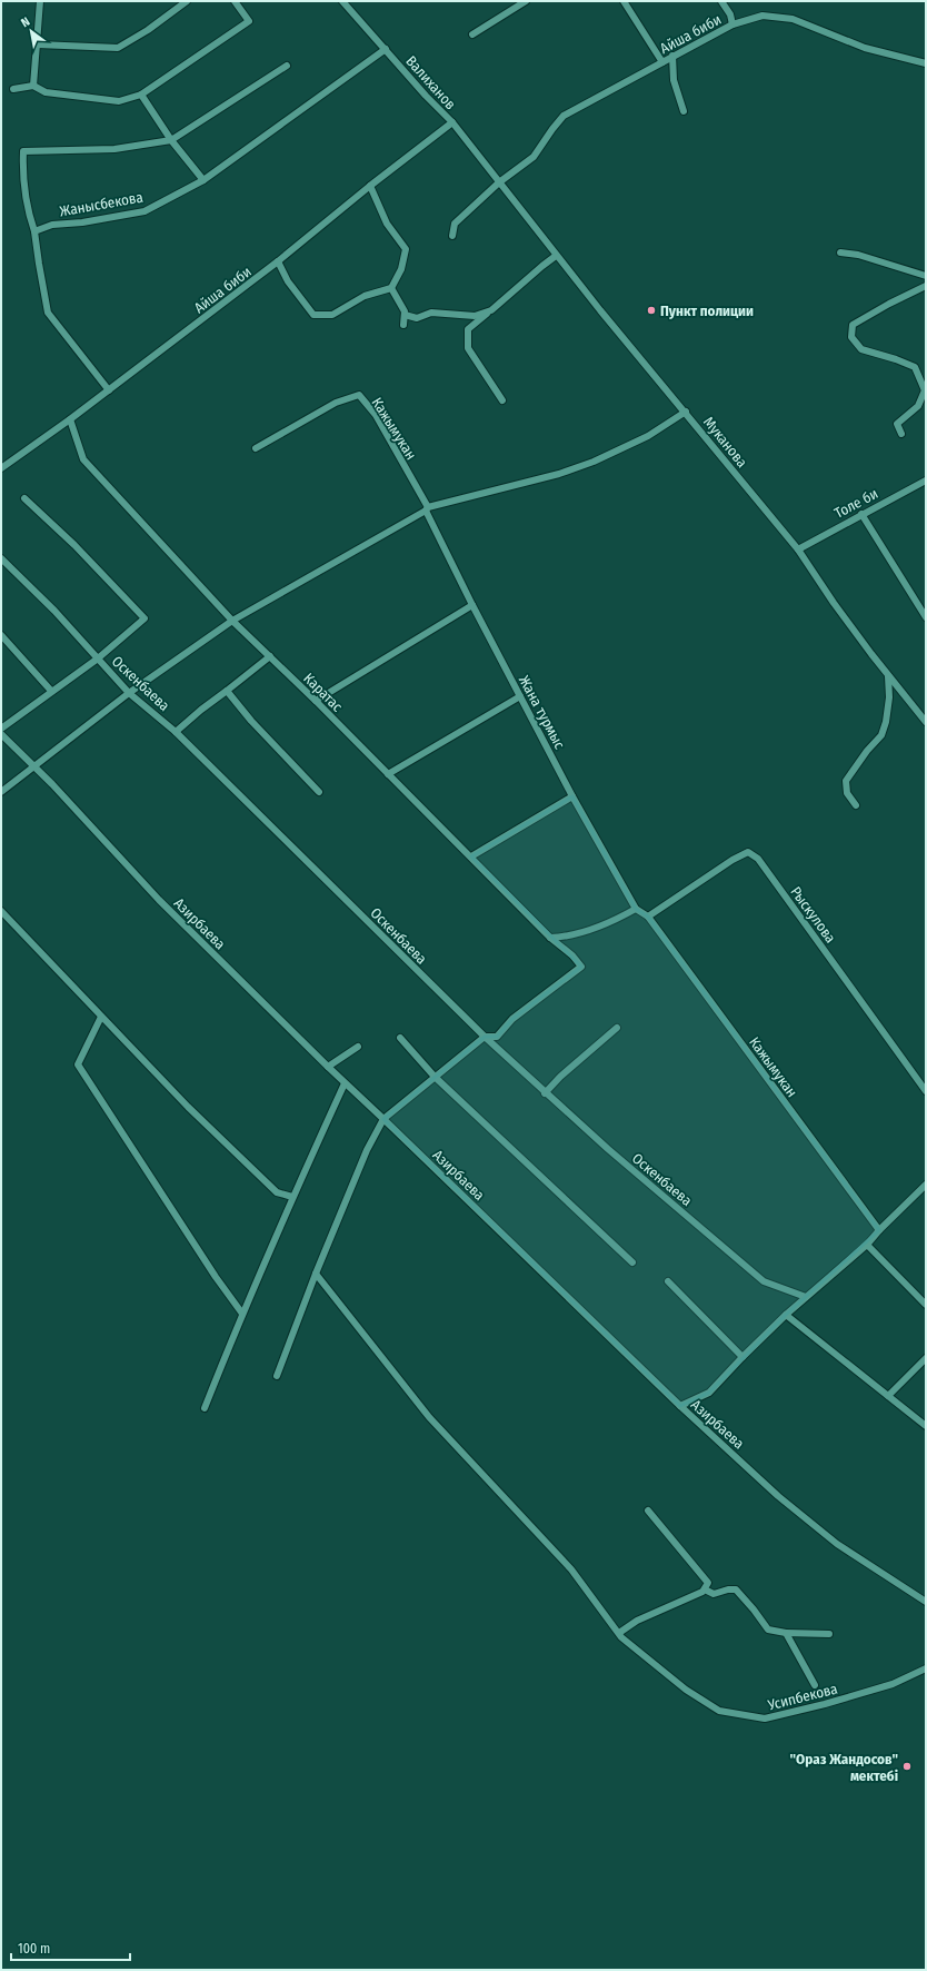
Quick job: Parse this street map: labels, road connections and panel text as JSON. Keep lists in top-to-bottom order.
{
  "streets": {
    "street": [
      "Айша биби",
      "Валиханов",
      "Жанысбекова",
      "Кажымукан",
      "Муканова",
      "Толе би",
      "Оскенбаева",
      "Каратас",
      "Жана турмыс",
      "Рыскулова",
      "Азирбаева",
      "Усипбекова"
    ]
  },
  "crossings": [
    ["Айша биби", "Валиханов"],
    ["Айша биби", "Муканова"],
    ["Айша биби", "Каратас"],
    ["Валиханов", "Жанысбекова"],
    ["Валиханов", "Муканова"],
    ["Кажымукан", "Жана турмыс"],
    ["Кажымукан", "Рыскулова"],
    ["Муканова", "Толе би"],
    ["Оскенбаева", "Каратас"],
    ["Жана турмыс", "Рыскулова"]
  ],
  "places": ["Пункт полиции", "\"Ораз Жандосов\" мектебі"],
  "scale_bar": "100 m",
  "north": "top left"
}
